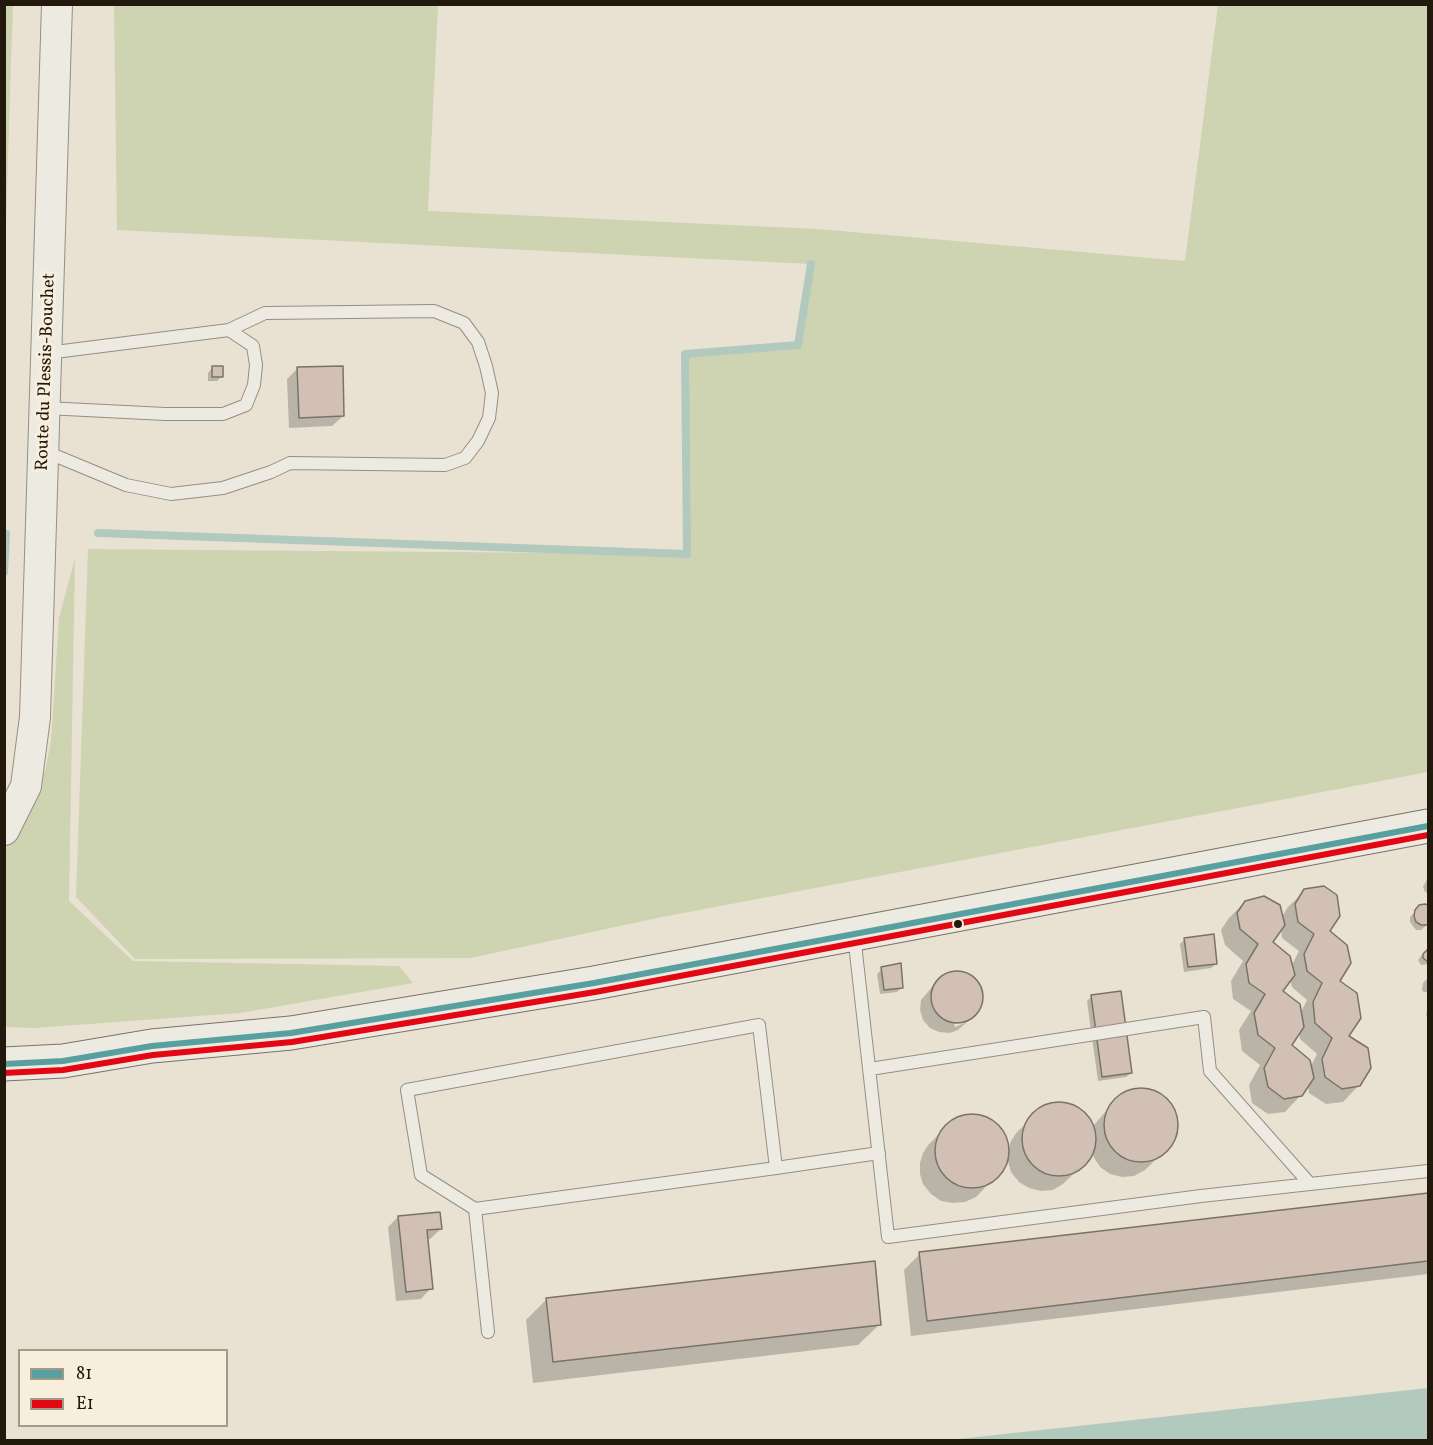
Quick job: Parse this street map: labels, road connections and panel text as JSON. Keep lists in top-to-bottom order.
{
  "streets": {
    "street": ["Route du Plessis-Bouchet"]
  },
  "lines": ["transit line 81", "transit line E1"],
  "legend": ["81", "E1"]
}
